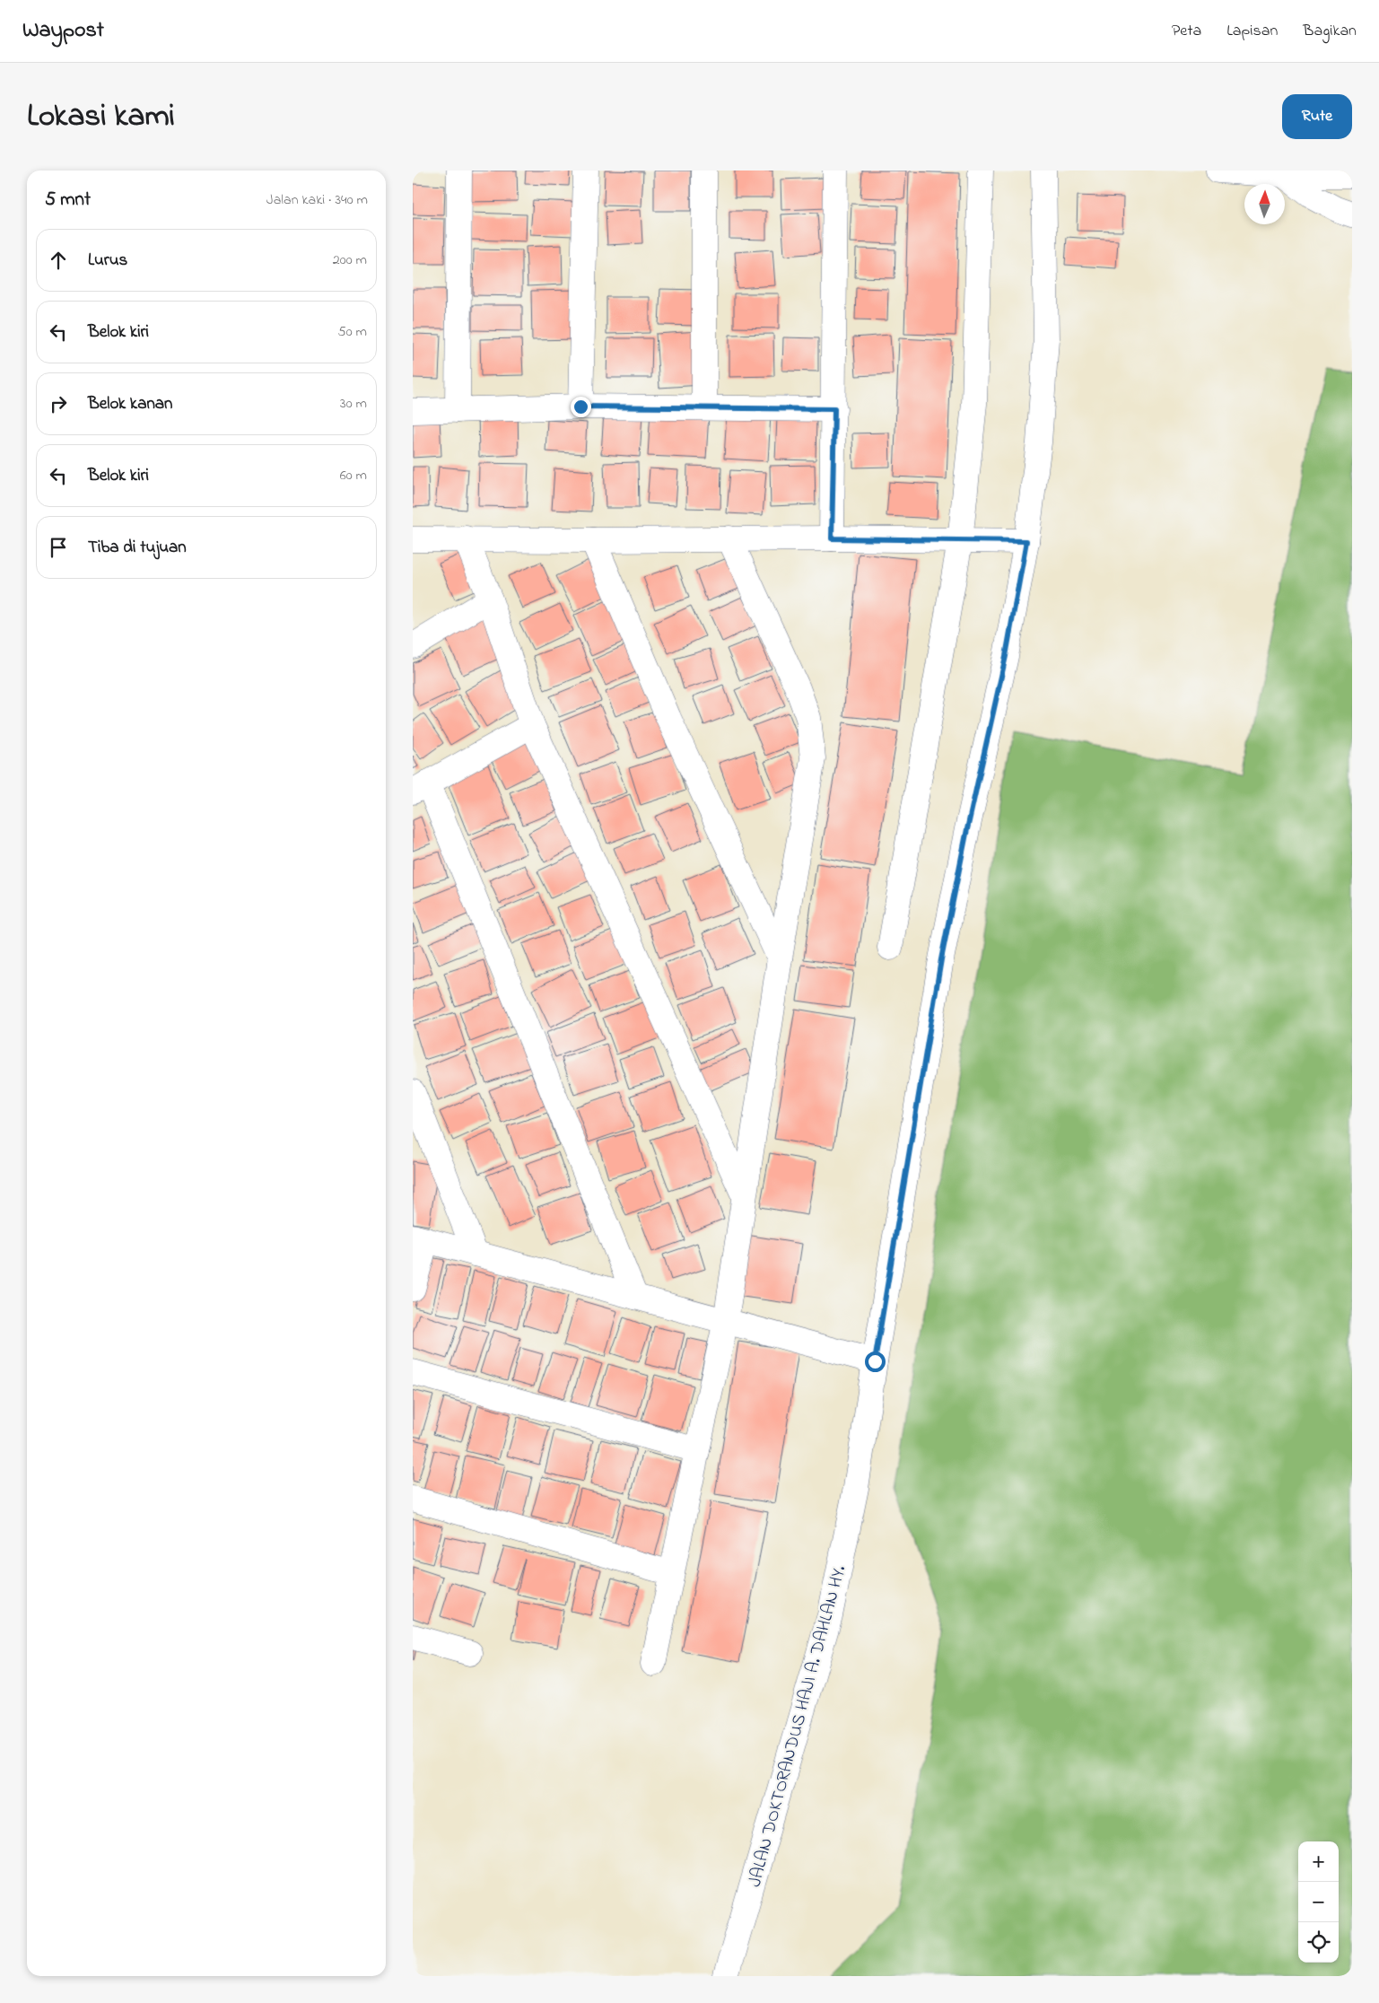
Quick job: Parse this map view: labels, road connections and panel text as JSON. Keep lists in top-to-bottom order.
{
  "streets": {
    "street": ["JALAN DOKTORANDUS HAJI A. DAHLAN HY."]
  },
  "north": "top",
  "page": {
    "header": "Waypost",
    "nav": ["Peta", "Lapisan", "Bagikan"],
    "title": "Lokasi kami",
    "buttons": "Rute",
    "heading": ["5 mnt", "Jalan kaki · 340 m"],
    "list": [
      ["Lurus", "200 m"],
      ["Belok kiri", "50 m"],
      ["Belok kanan", "30 m"],
      ["Belok kiri", "60 m"],
      "Tiba di tujuan"
    ],
    "map_buttons": ["+", "−"]
  }
}
